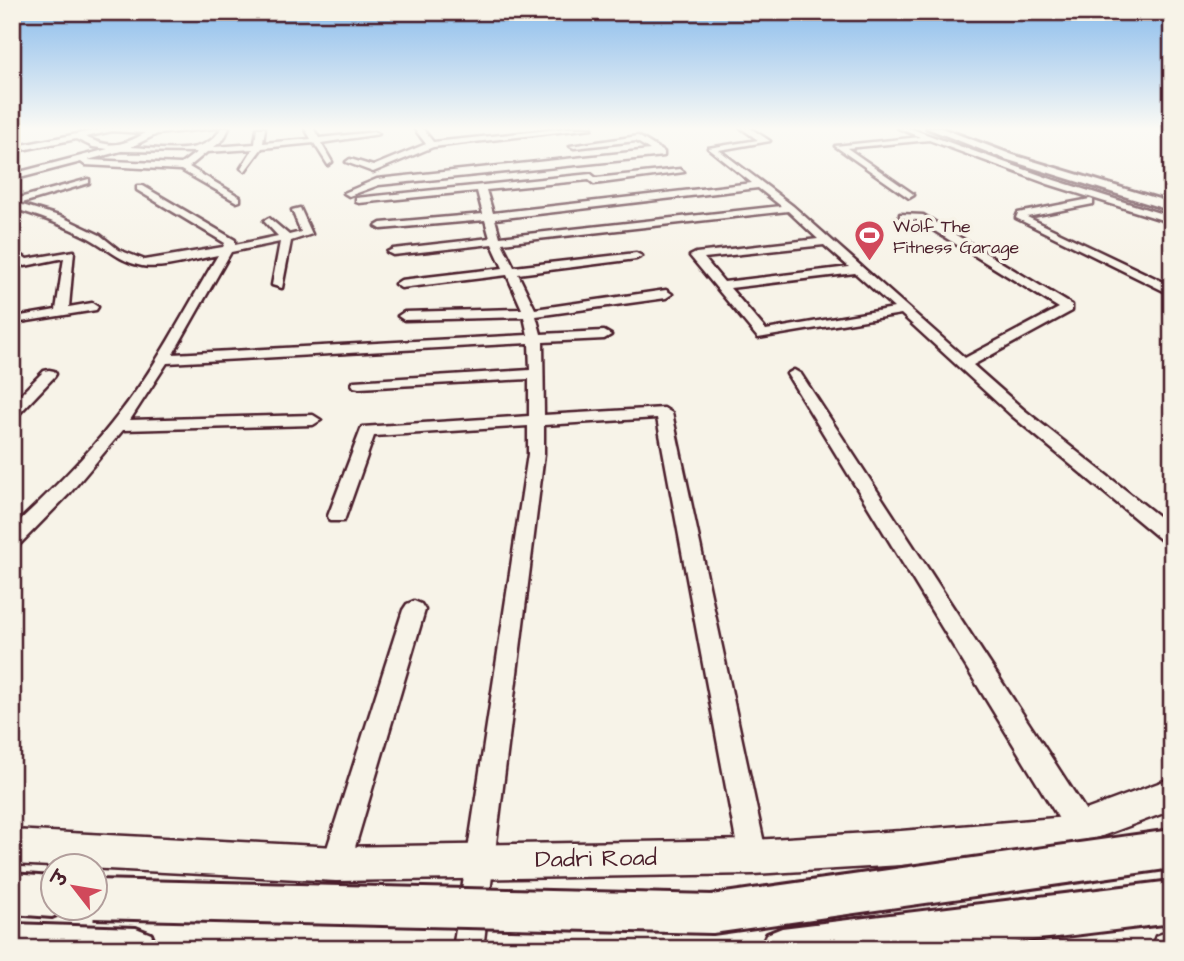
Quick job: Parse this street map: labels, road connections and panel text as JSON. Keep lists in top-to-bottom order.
{
  "streets": {
    "street": ["Dadri Road"]
  },
  "places": {
    "sports": ["Wolf The Fitness Garage"]
  },
  "north": "top left"
}
